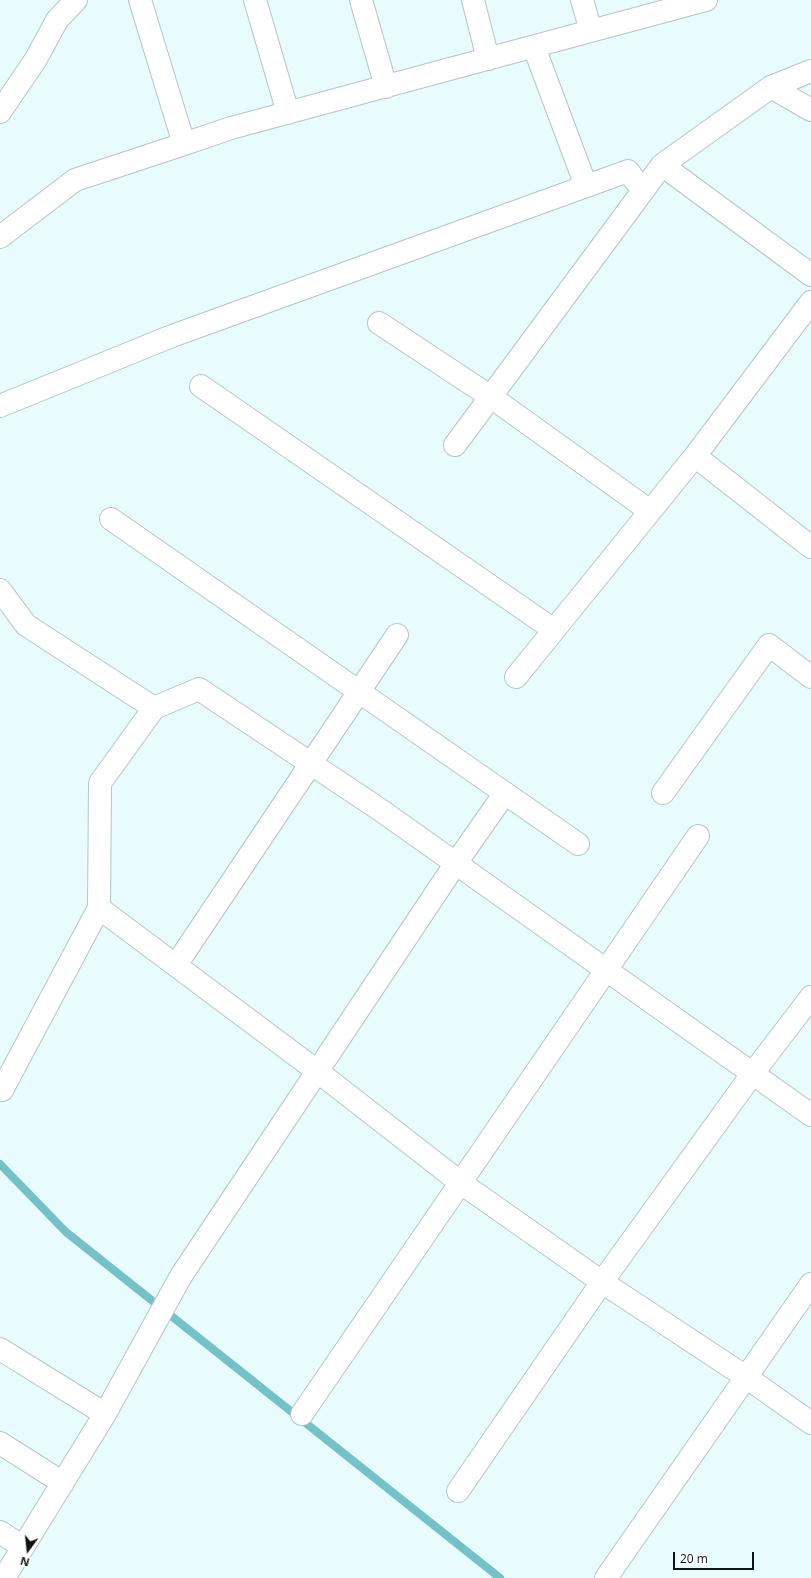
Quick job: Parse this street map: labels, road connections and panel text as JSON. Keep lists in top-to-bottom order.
{
  "scale_bar": "20 m",
  "north": "bottom"
}
